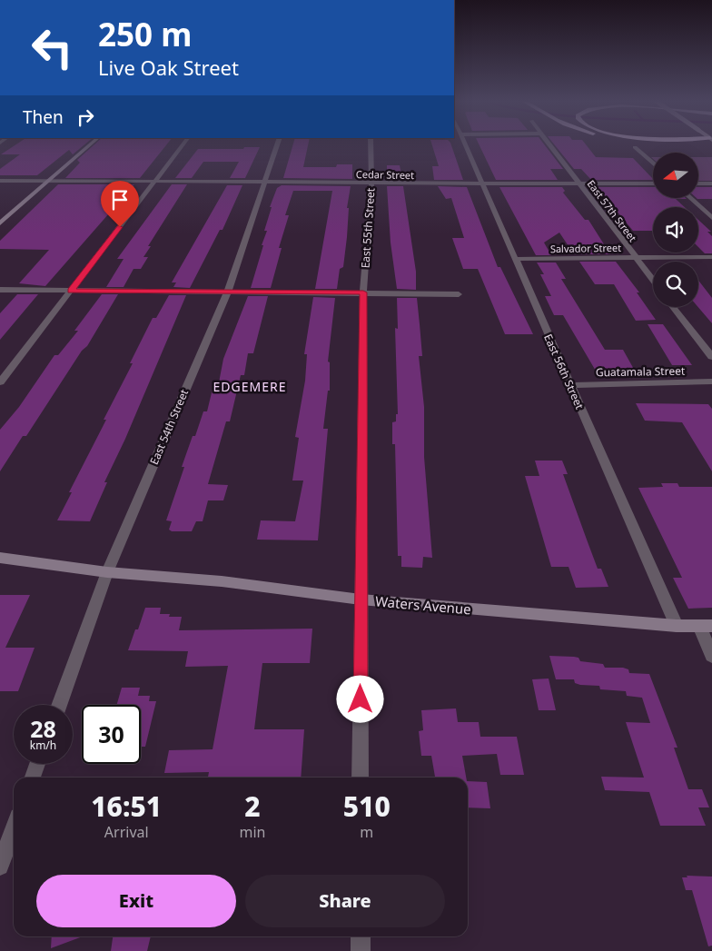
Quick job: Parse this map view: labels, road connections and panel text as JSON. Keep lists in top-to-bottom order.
{
  "streets": {
    "main road": ["Waters Avenue"],
    "street": [
      "Cedar Street",
      "East 57th Street",
      "East 55th Street",
      "Salvador Street",
      "East 56th Street",
      "Guatamala Street",
      "East 54th Street"
    ]
  },
  "crossings": [
    ["Cedar Street", "East 57th Street"],
    ["Cedar Street", "East 55th Street"],
    ["Cedar Street", "East 56th Street"],
    ["Cedar Street", "East 54th Street"],
    ["East 57th Street", "Salvador Street"],
    ["East 55th Street", "Waters Avenue"],
    ["Salvador Street", "East 56th Street"],
    ["East 56th Street", "Guatamala Street"],
    ["East 56th Street", "Waters Avenue"],
    ["East 54th Street", "Waters Avenue"]
  ],
  "districts": ["EDGEMERE"],
  "north": "left",
  "page": {
    "turn": ["250 m", "Live Oak Street"],
    "then": "Then",
    "speed": "28 km/h",
    "limit": "30",
    "eta": [
      "16:51",
      "Arrival",
      "2",
      "min",
      "510",
      "m"
    ],
    "buttons": ["Exit", "Share"]
  }
}
